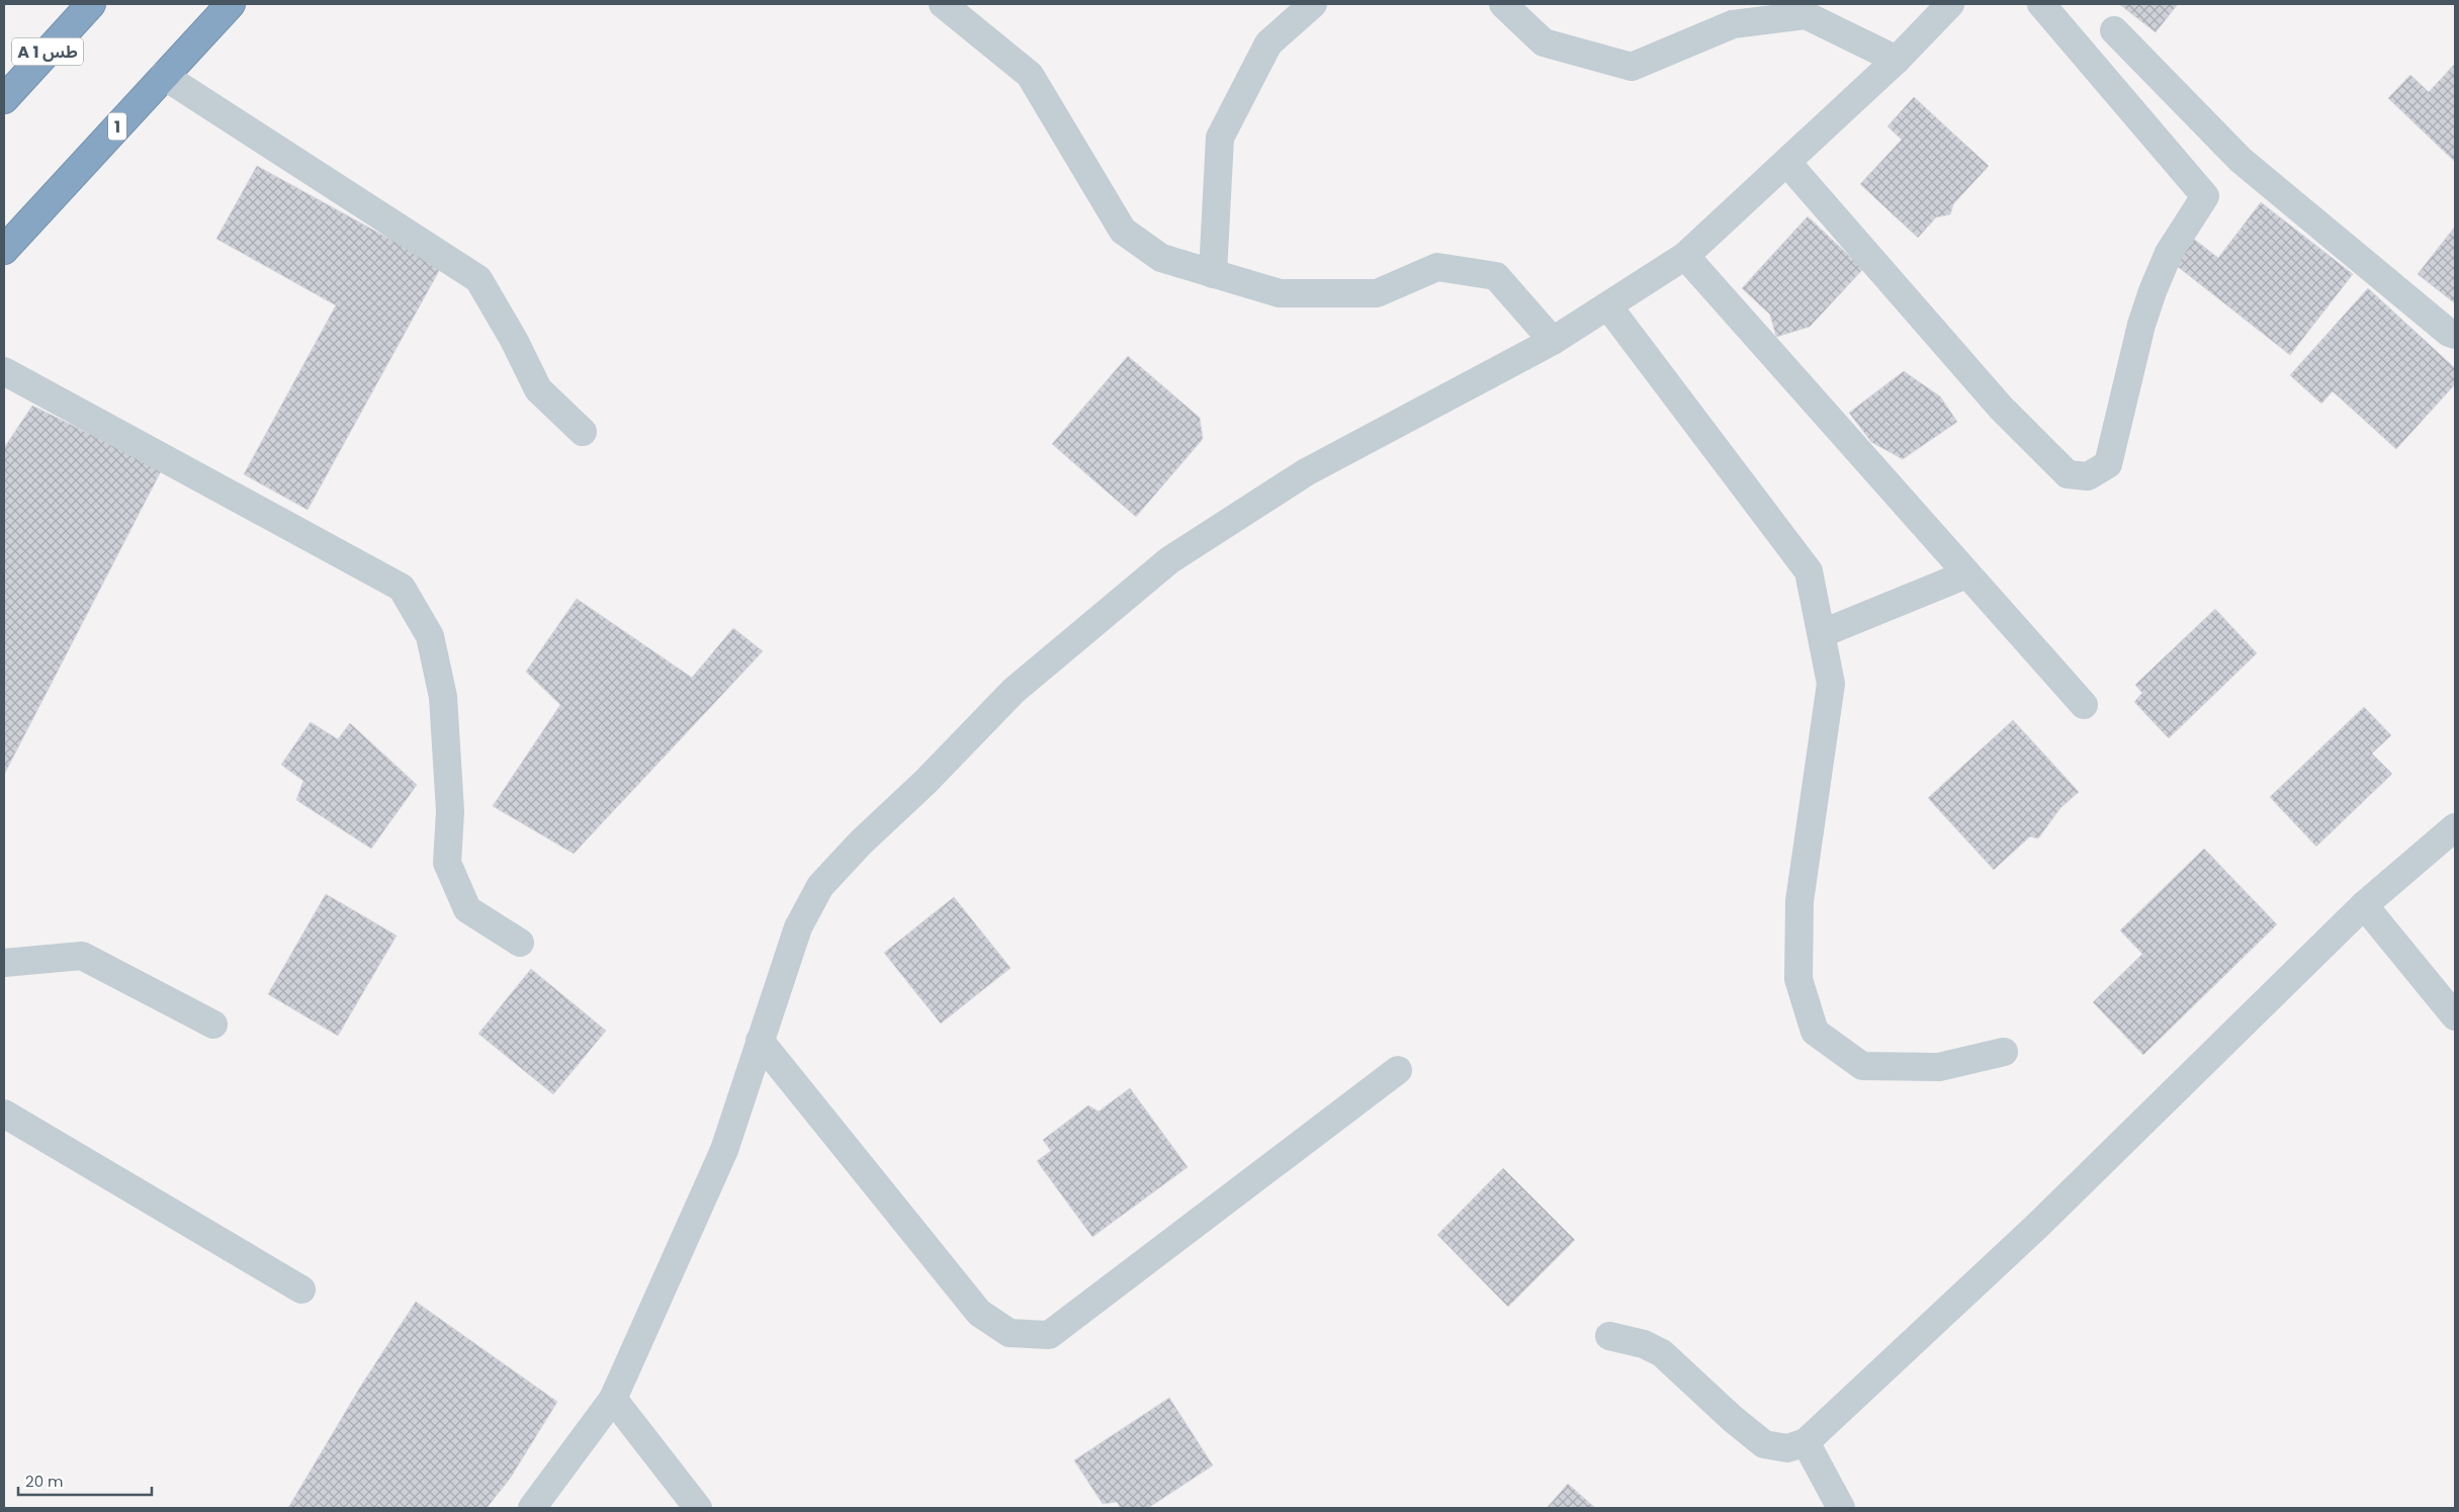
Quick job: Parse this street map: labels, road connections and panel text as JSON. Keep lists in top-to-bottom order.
{
  "streets": {
    "highway": ["A 1 طس", "1"]
  },
  "scale_bar": "20 m"
}
